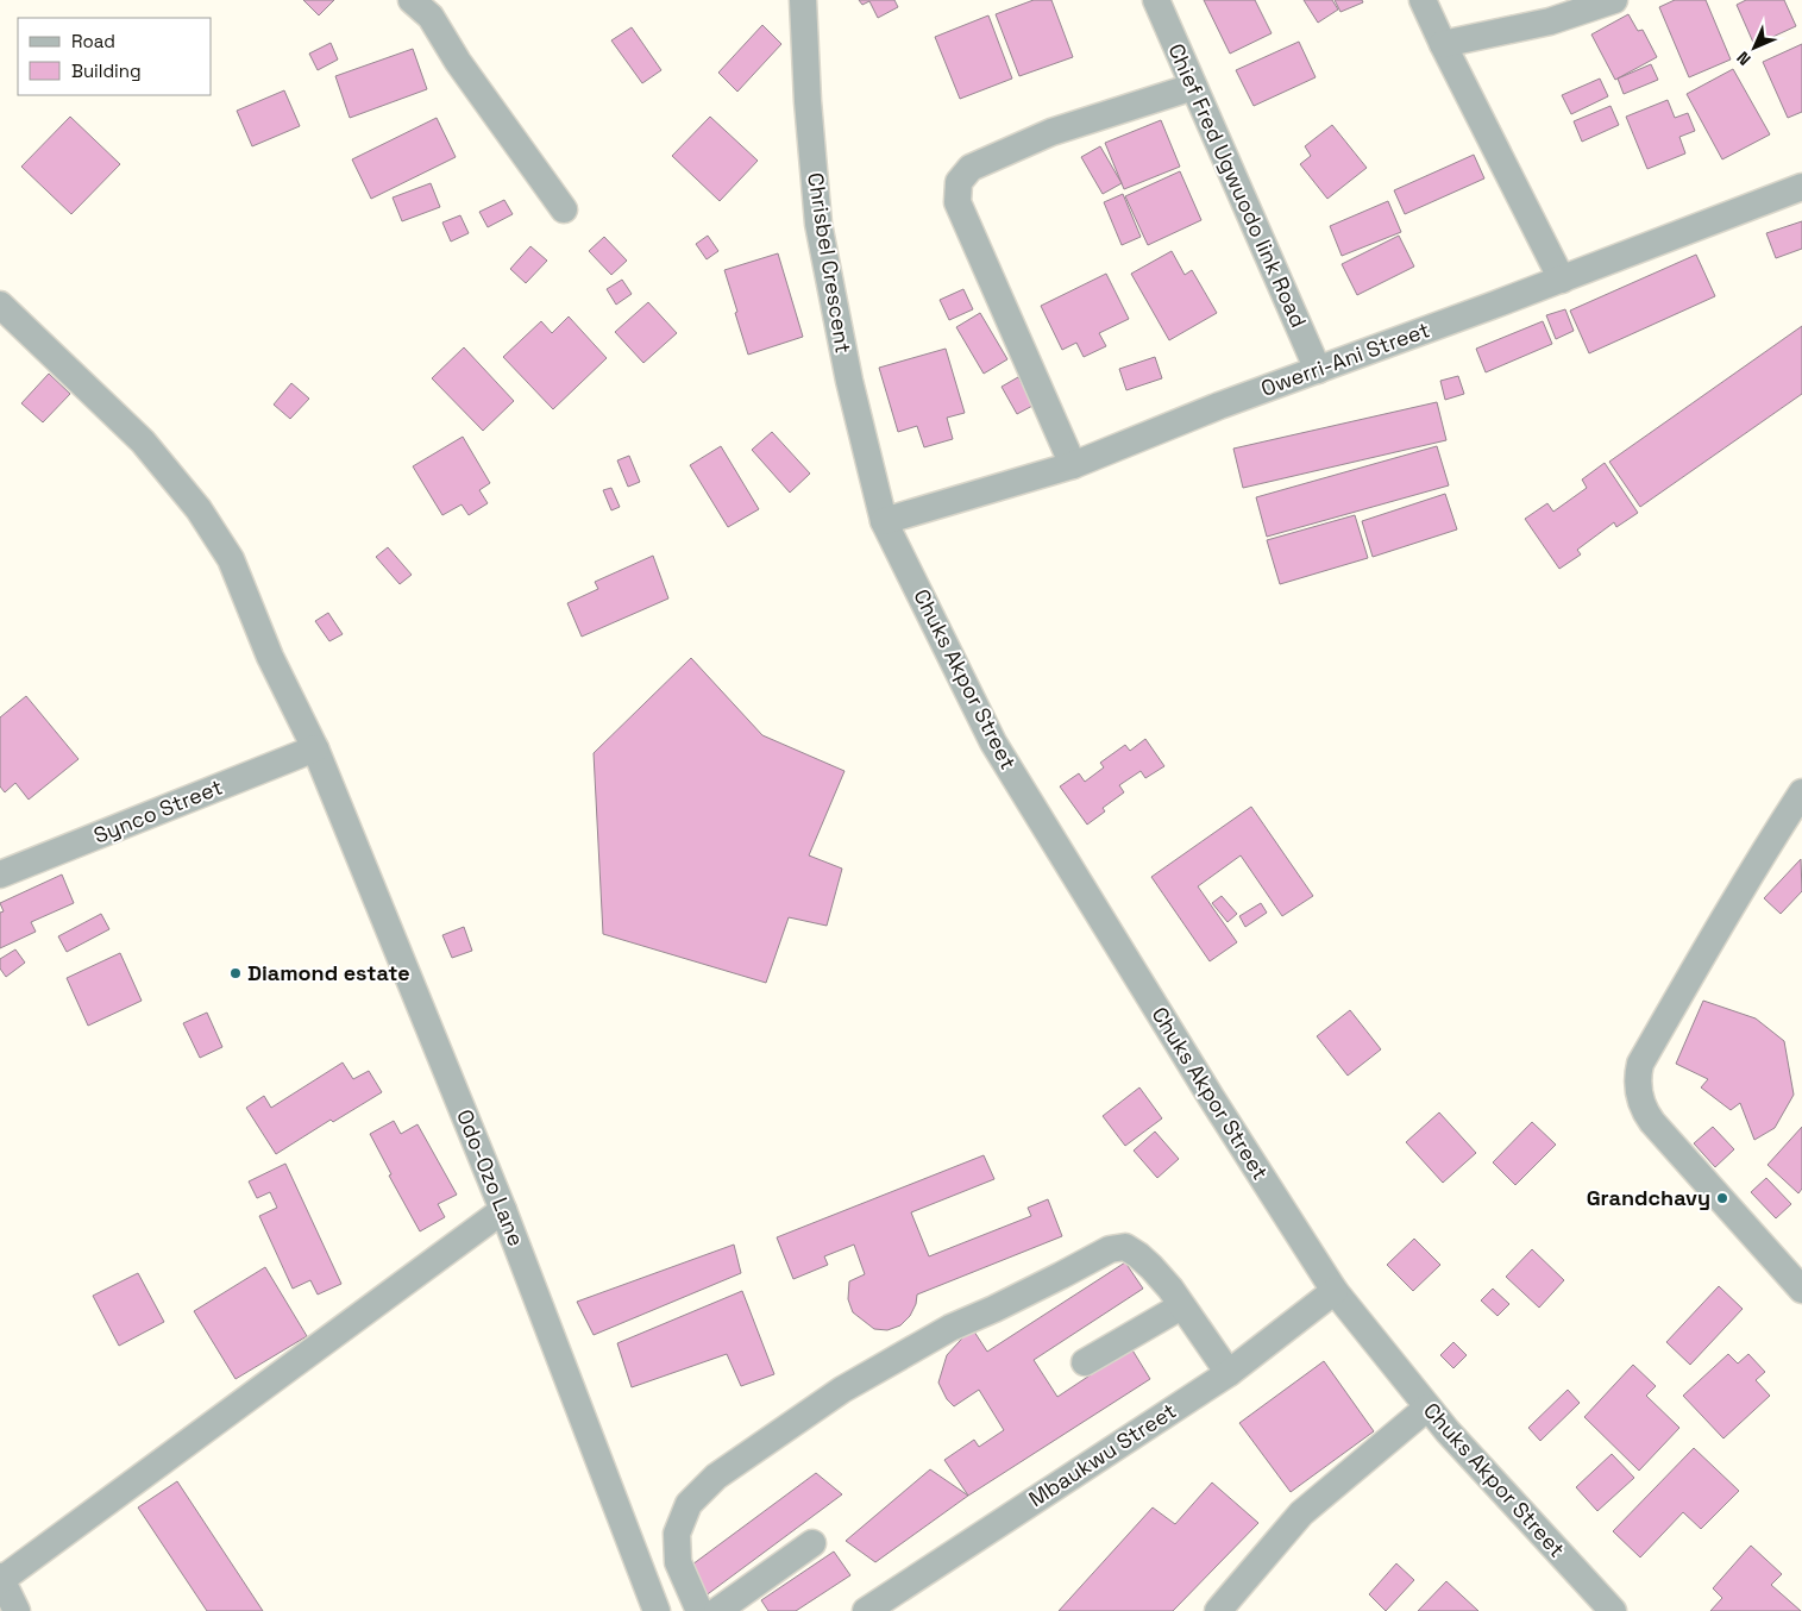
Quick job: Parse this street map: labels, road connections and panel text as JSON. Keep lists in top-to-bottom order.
{
  "streets": {
    "street": [
      "Chief Fred Ugwuodo link Road",
      "Chrisbel Crescent",
      "Owerri-Ani Street",
      "Chuks Akpor Street",
      "Synco Street",
      "Odo-Ozo Lane",
      "Mbaukwu Street"
    ]
  },
  "crossings": [
    ["Chief Fred Ugwuodo link Road", "Owerri-Ani Street"],
    ["Chrisbel Crescent", "Owerri-Ani Street"],
    ["Chrisbel Crescent", "Chuks Akpor Street"],
    ["Owerri-Ani Street", "Chuks Akpor Street"],
    ["Chuks Akpor Street", "Mbaukwu Street"],
    ["Synco Street", "Odo-Ozo Lane"]
  ],
  "places": ["Diamond estate", "Grandchavy"],
  "legend": ["Road", "Building"],
  "north": "bottom left"
}
